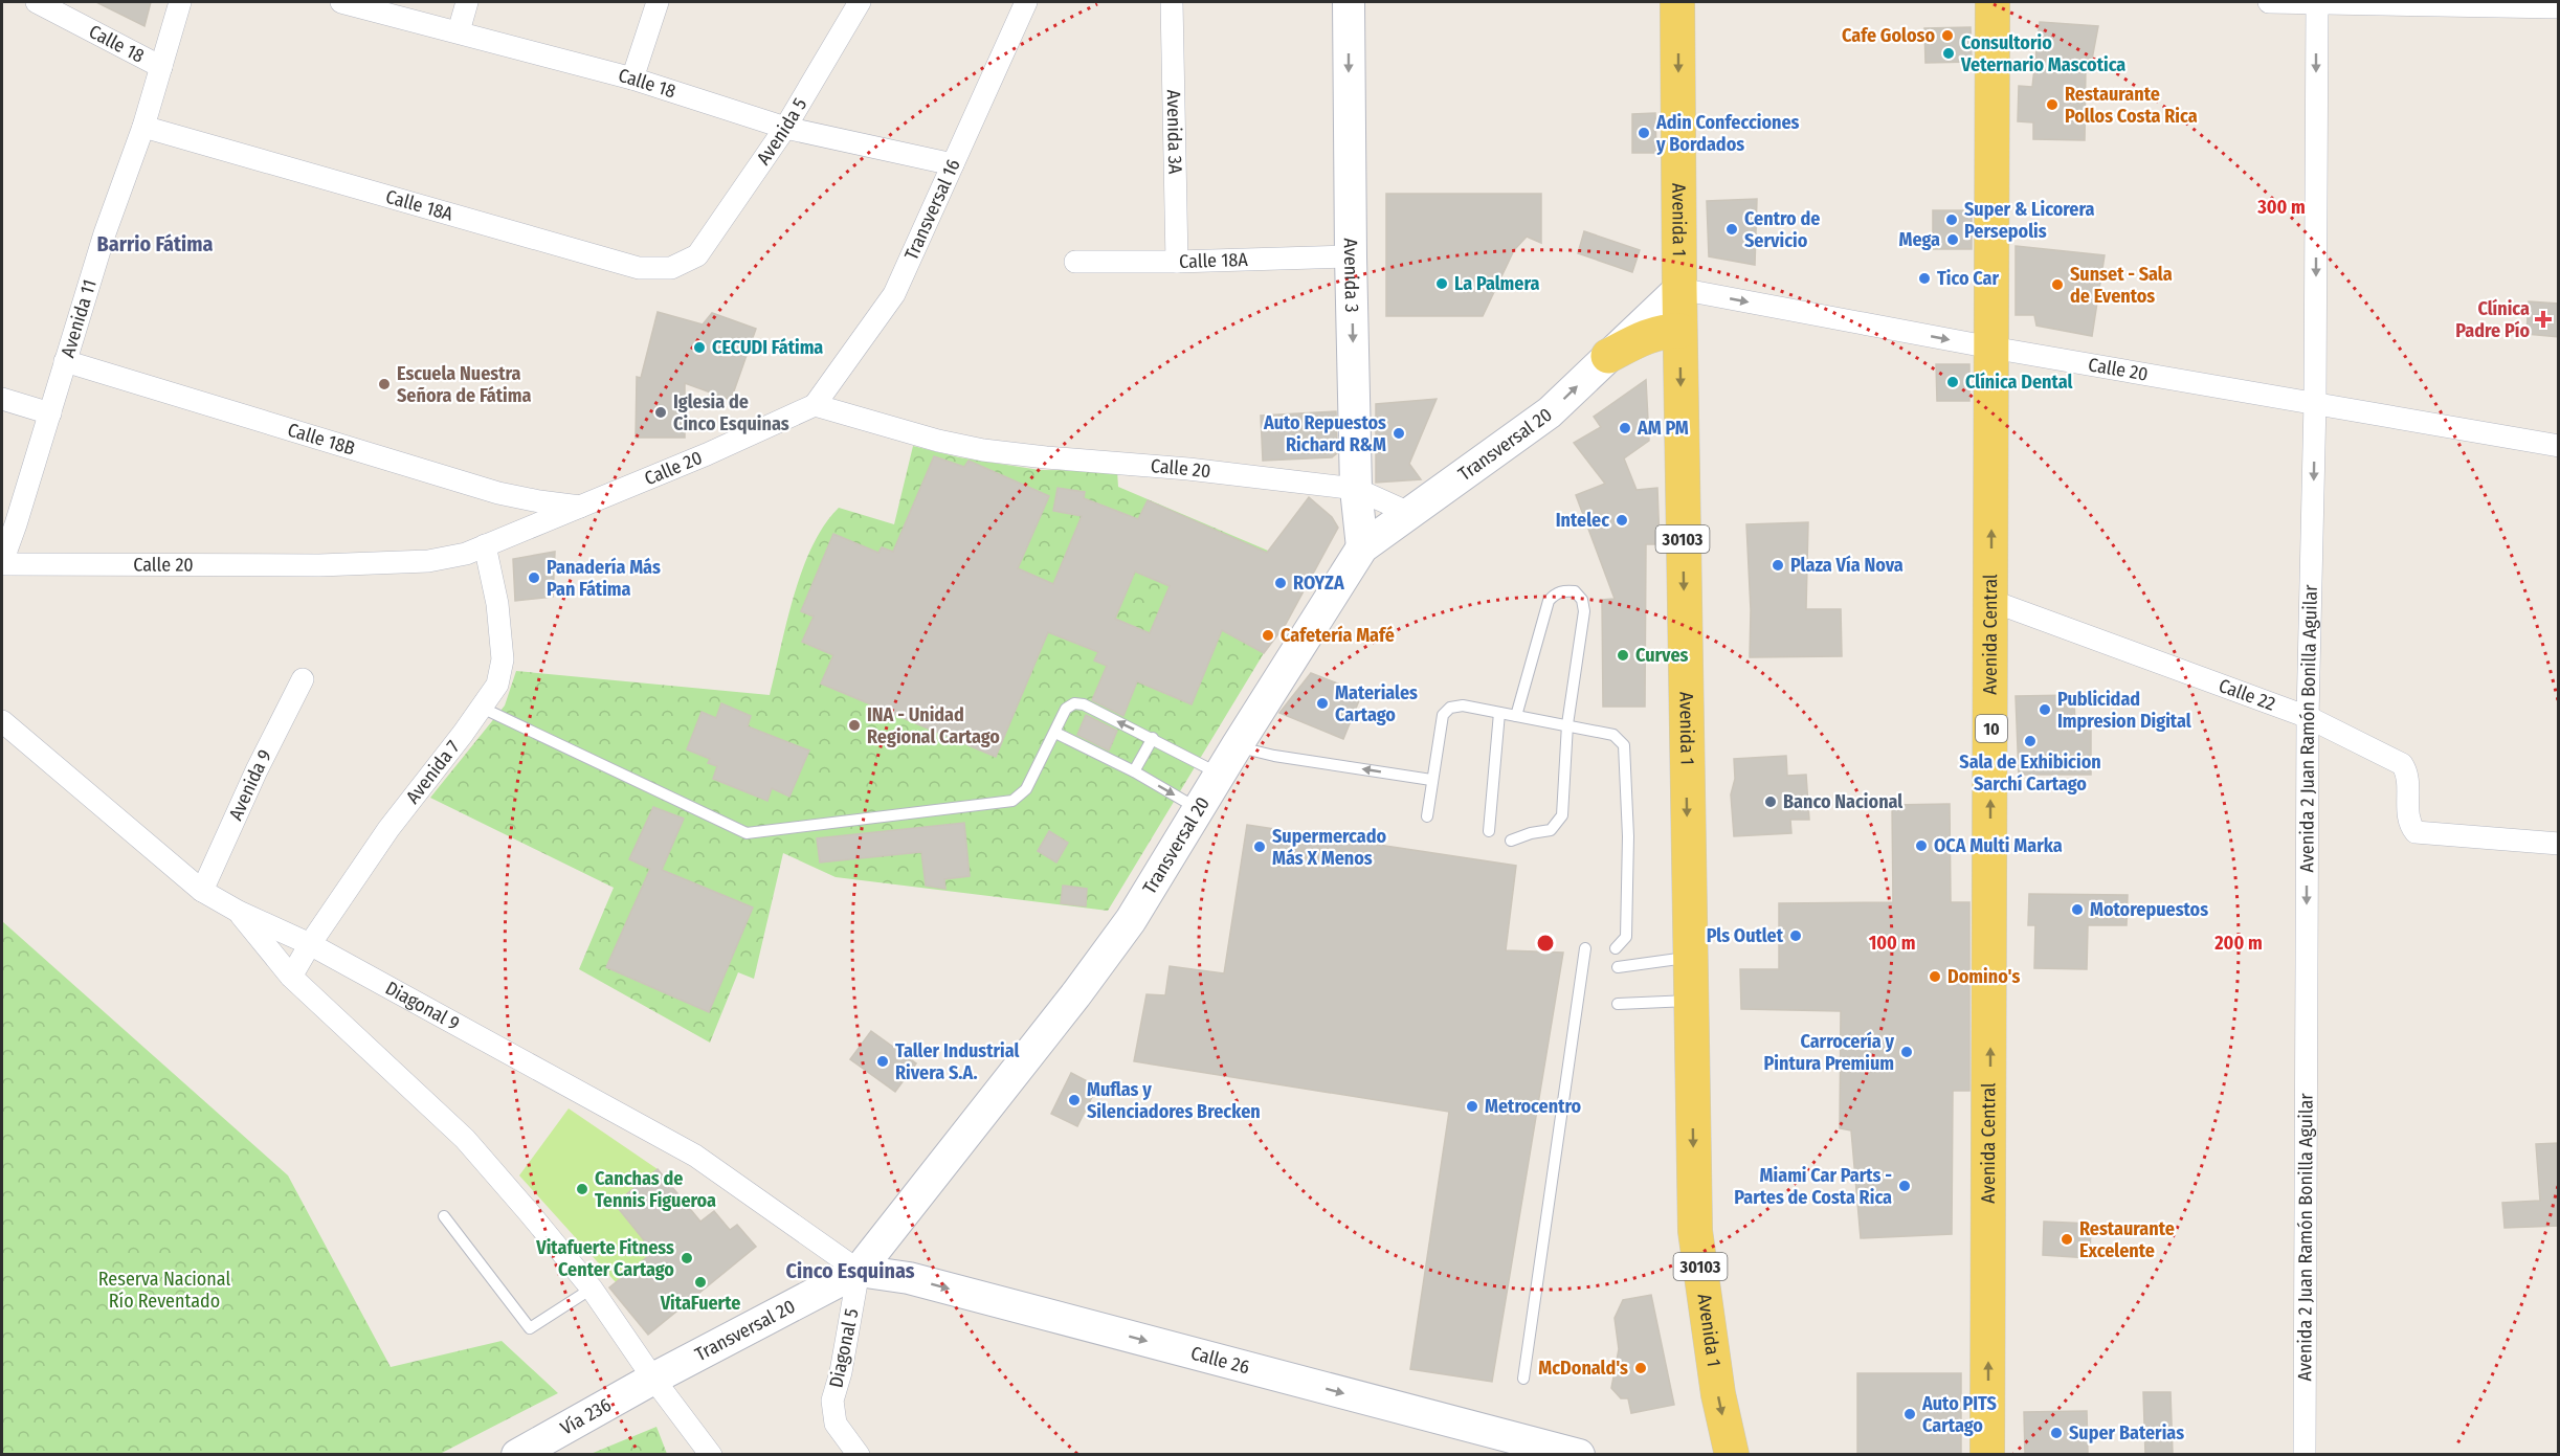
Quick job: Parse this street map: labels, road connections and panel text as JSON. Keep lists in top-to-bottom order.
{
  "streets": {
    "main road": [
      "Avenida 1",
      "30103",
      "Avenida Central",
      "10"
    ],
    "street": [
      "Calle 18",
      "Avenida 5",
      "Avenida 3A",
      "Calle 18A",
      "Transversal 16",
      "Avenida 3",
      "Avenida 11",
      "Calle 20",
      "Calle 18B",
      "Transversal 20",
      "Calle 22",
      "Avenida 2 Juan Ramón Bonilla Aguilar",
      "Avenida 7",
      "Avenida 9",
      "Diagonal 9",
      "Diagonal 5",
      "Calle 26",
      "Vía 236"
    ]
  },
  "crossings": [
    ["Calle 18", "Avenida 5"],
    ["Calle 18", "Transversal 16"],
    ["Calle 18", "Avenida 11"],
    ["Avenida 5", "Calle 18A"],
    ["Avenida 3A", "Calle 18A"],
    ["Calle 18A", "Avenida 3"],
    ["Calle 18A", "Avenida 11"],
    ["Transversal 16", "Calle 20"],
    ["Avenida 1", "Calle 20"],
    ["Avenida 1", "Transversal 20"],
    ["Avenida 3", "Calle 20"],
    ["Avenida 3", "Transversal 20"],
    ["Avenida 11", "Calle 20"],
    ["Avenida 11", "Calle 18B"],
    ["Calle 20", "Calle 18B"],
    ["Calle 20", "Transversal 20"],
    ["Calle 20", "Avenida Central"],
    ["Calle 20", "Avenida 2 Juan Ramón Bonilla Aguilar"],
    ["Calle 20", "Avenida 7"],
    ["Transversal 20", "Diagonal 9"],
    ["Transversal 20", "Diagonal 5"],
    ["Transversal 20", "Calle 26"],
    ["Transversal 20", "Vía 236"],
    ["Avenida Central", "Calle 22"],
    ["Calle 22", "Avenida 2 Juan Ramón Bonilla Aguilar"],
    ["Avenida 7", "Diagonal 9"],
    ["Avenida 9", "Diagonal 9"],
    ["Diagonal 9", "Diagonal 5"],
    ["Diagonal 9", "Calle 26"],
    ["Diagonal 5", "Calle 26"]
  ],
  "one_way": [
    "Avenida 1",
    "Avenida 3",
    "Avenida Central",
    "Avenida 2 Juan Ramón Bonilla Aguilar",
    "Calle 26"
  ],
  "districts": ["Barrio Fátima", "Cinco Esquinas"],
  "parks": ["Reserva Nacional Río Reventado"],
  "places": {
    "other": [
      "Cafe Goloso",
      "Consultorio Veternario Mascotica",
      "Restaurante Pollos Costa Rica",
      "Adin Confecciones y Bordados",
      "Super & Licorera Persepolis",
      "Centro de Servicio",
      "Mega",
      "Tico Car",
      "La Palmera",
      "Sunset - Sala de Eventos",
      "CECUDI Fátima",
      "Clínica Dental",
      "Escuela Nuestra Señora de Fátima",
      "Iglesia de Cinco Esquinas",
      "AM PM",
      "Auto Repuestos Richard R&M",
      "Intelec",
      "Plaza Vía Nova",
      "Panadería Más Pan Fátima",
      "ROYZA",
      "Cafetería Mafé",
      "Curves",
      "Materiales Cartago",
      "Publicidad Impresion Digital",
      "INA - Unidad Regional Cartago",
      "Sala de Exhibicion Sarchí Cartago",
      "Banco Nacional",
      "OCA Multi Marka",
      "Supermercado Más X Menos",
      "Motorepuestos",
      "Pls Outlet",
      "Domino's",
      "Carrocería y Pintura Premium",
      "Taller Industrial Rivera S.A.",
      "Muflas y Silenciadores Brecken",
      "Metrocentro",
      "Miami Car Parts - Partes de Costa Rica",
      "Canchas de Tennis Figueroa",
      "Restaurante Excelente",
      "Vitafuerte Fitness Center Cartago",
      "VitaFuerte",
      "McDonald's",
      "Auto PITS Cartago",
      "Super Baterias"
    ],
    "health": ["Clínica Padre Pío"]
  },
  "rings": ["300 m", "100 m", "200 m"]
}
